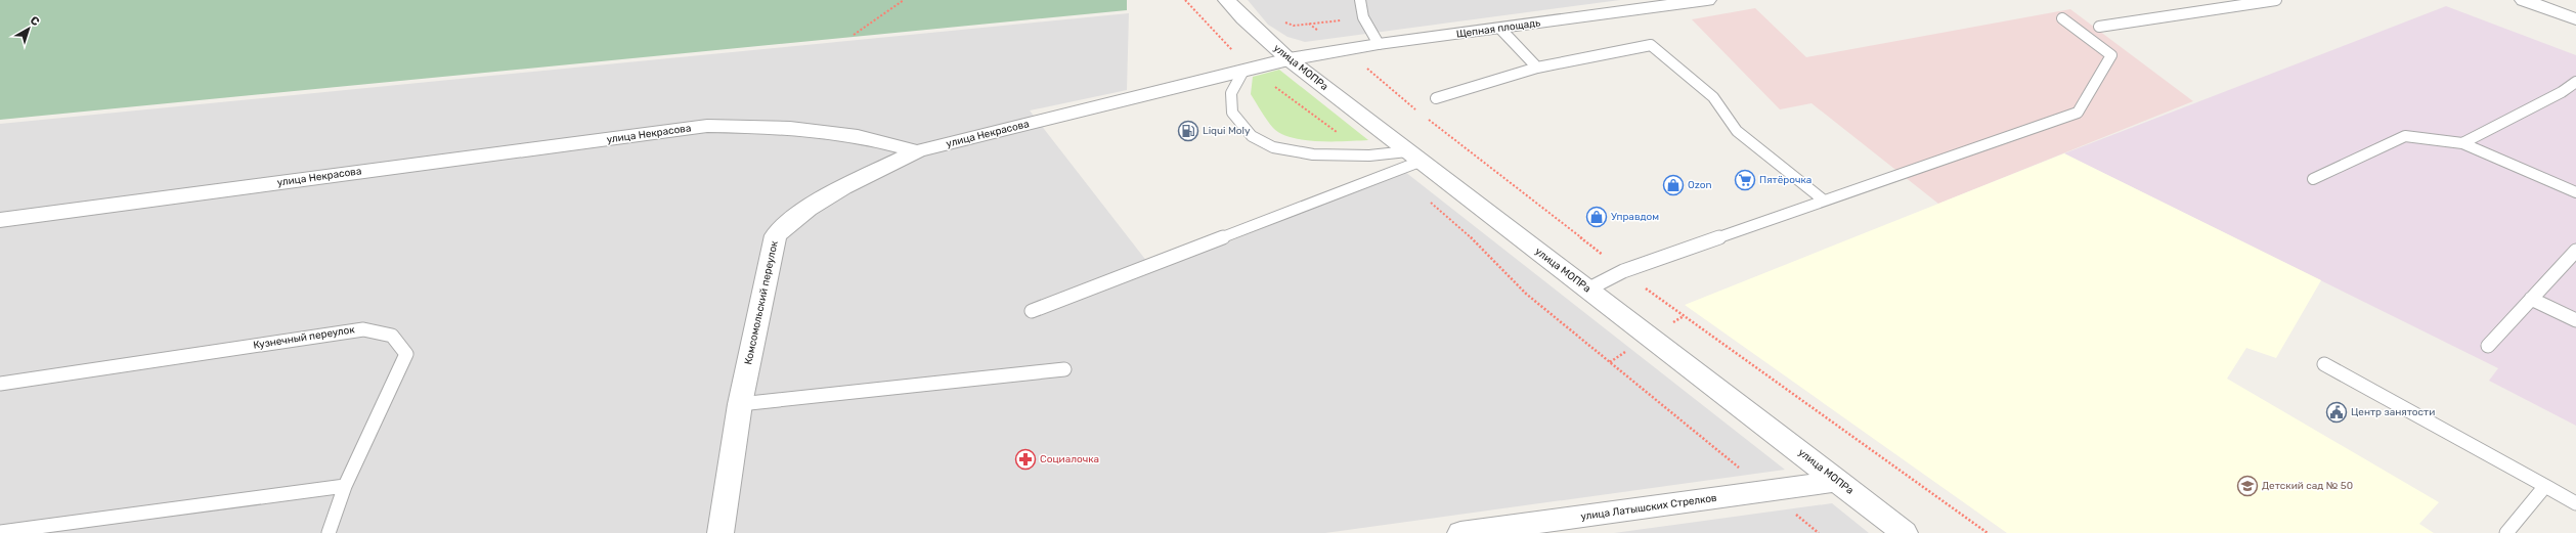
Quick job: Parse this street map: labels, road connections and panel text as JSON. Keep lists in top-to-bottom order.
{
  "streets": {
    "street": [
      "Щепная площадь",
      "улица МОПРа",
      "улица Некрасова",
      "Комсомольский переулок",
      "улица Латышских Стрелков"
    ],
    "lane": ["Кузнечный переулок"]
  },
  "crossings": [
    ["Щепная площадь", "улица МОПРа"],
    ["Щепная площадь", "улица Некрасова"],
    ["улица МОПРа", "улица Некрасова"],
    ["улица МОПРа", "улица Латышских Стрелков"],
    ["улица Некрасова", "Комсомольский переулок"]
  ],
  "places": {
    "fuel station": ["Liqui Moly"],
    "supermarket": ["Пятёрочка"],
    "shop": ["Ozon", "Управдом"],
    "public building": ["Центр занятости"],
    "pharmacy": ["Социалочка"],
    "school or university": ["Детский сад № 50"]
  },
  "north": "top right"
}
